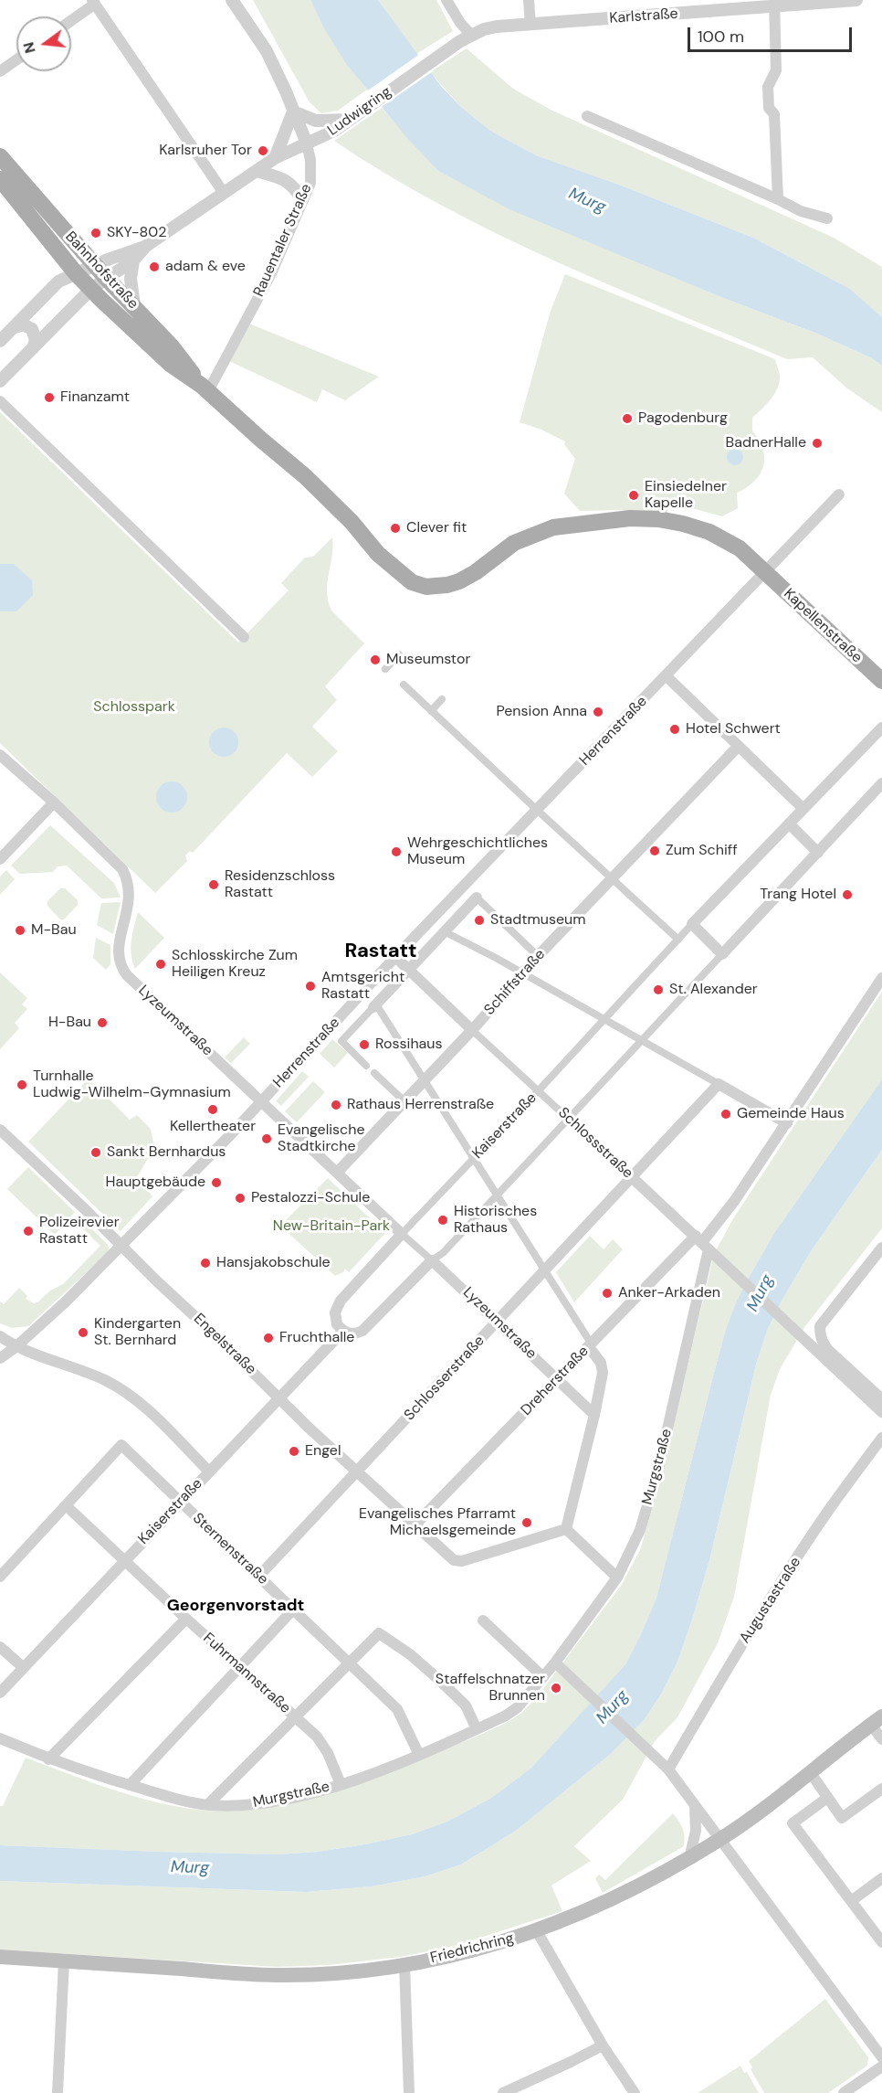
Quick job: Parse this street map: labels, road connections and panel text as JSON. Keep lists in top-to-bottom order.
{
  "streets": {
    "main road": ["Bahnhofstraße", "Kapellenstraße", "Friedrichring"],
    "street": [
      "Karlstraße",
      "Ludwigring",
      "Rauentaler Straße",
      "Herrenstraße",
      "Schiffstraße",
      "Lyzeumstraße",
      "Kaiserstraße",
      "Schlossstraße",
      "Engelstraße",
      "Schlosserstraße",
      "Dreherstraße",
      "Murgstraße",
      "Sternenstraße",
      "Augustastraße",
      "Fuhrmannstraße"
    ]
  },
  "crossings": [
    ["Karlstraße", "Ludwigring"],
    ["Ludwigring", "Rauentaler Straße"],
    ["Ludwigring", "Bahnhofstraße"],
    ["Rauentaler Straße", "Bahnhofstraße"],
    ["Bahnhofstraße", "Kapellenstraße"],
    ["Kapellenstraße", "Herrenstraße"],
    ["Herrenstraße", "Lyzeumstraße"],
    ["Herrenstraße", "Schlossstraße"],
    ["Herrenstraße", "Engelstraße"],
    ["Schiffstraße", "Lyzeumstraße"],
    ["Schiffstraße", "Schlossstraße"],
    ["Lyzeumstraße", "Kaiserstraße"],
    ["Lyzeumstraße", "Schlosserstraße"],
    ["Lyzeumstraße", "Dreherstraße"],
    ["Kaiserstraße", "Schlossstraße"],
    ["Kaiserstraße", "Engelstraße"],
    ["Kaiserstraße", "Sternenstraße"],
    ["Kaiserstraße", "Fuhrmannstraße"],
    ["Schlossstraße", "Schlosserstraße"],
    ["Schlossstraße", "Dreherstraße"],
    ["Schlossstraße", "Murgstraße"],
    ["Engelstraße", "Schlosserstraße"],
    ["Engelstraße", "Dreherstraße"],
    ["Schlosserstraße", "Sternenstraße"],
    ["Dreherstraße", "Murgstraße"],
    ["Murgstraße", "Sternenstraße"],
    ["Murgstraße", "Fuhrmannstraße"],
    ["Sternenstraße", "Fuhrmannstraße"]
  ],
  "districts": ["Rastatt", "Georgenvorstadt"],
  "water": ["Murg"],
  "parks": ["Schlosspark", "New-Britain-Park"],
  "places": [
    "Karlsruher Tor",
    "SKY-802",
    "adam & eve",
    "Finanzamt",
    "Pagodenburg",
    "BadnerHalle",
    "Einsiedelner Kapelle",
    "Clever fit",
    "Museumstor",
    "Pension Anna",
    "Hotel Schwert",
    "Zum Schiff",
    "Wehrgeschichtliches Museum",
    "Residenzschloss Rastatt",
    "Trang Hotel",
    "Stadtmuseum",
    "M-Bau",
    "Schlosskirche Zum Heiligen Kreuz",
    "Amtsgericht Rastatt",
    "St. Alexander",
    "H-Bau",
    "Rossihaus",
    "Turnhalle Ludwig-Wilhelm-Gymnasium",
    "Rathaus Herrenstraße",
    "Kellertheater",
    "Gemeinde Haus",
    "Evangelische Stadtkirche",
    "Sankt Bernhardus",
    "Hauptgebäude",
    "Pestalozzi-Schule",
    "Historisches Rathaus",
    "Polizeirevier Rastatt",
    "Hansjakobschule",
    "Anker-Arkaden",
    "Kindergarten St. Bernhard",
    "Fruchthalle",
    "Engel",
    "Evangelisches Pfarramt Michaelsgemeinde",
    "Staffelschnatzer Brunnen"
  ],
  "scale_bar": "100 m",
  "north": "left"
}
